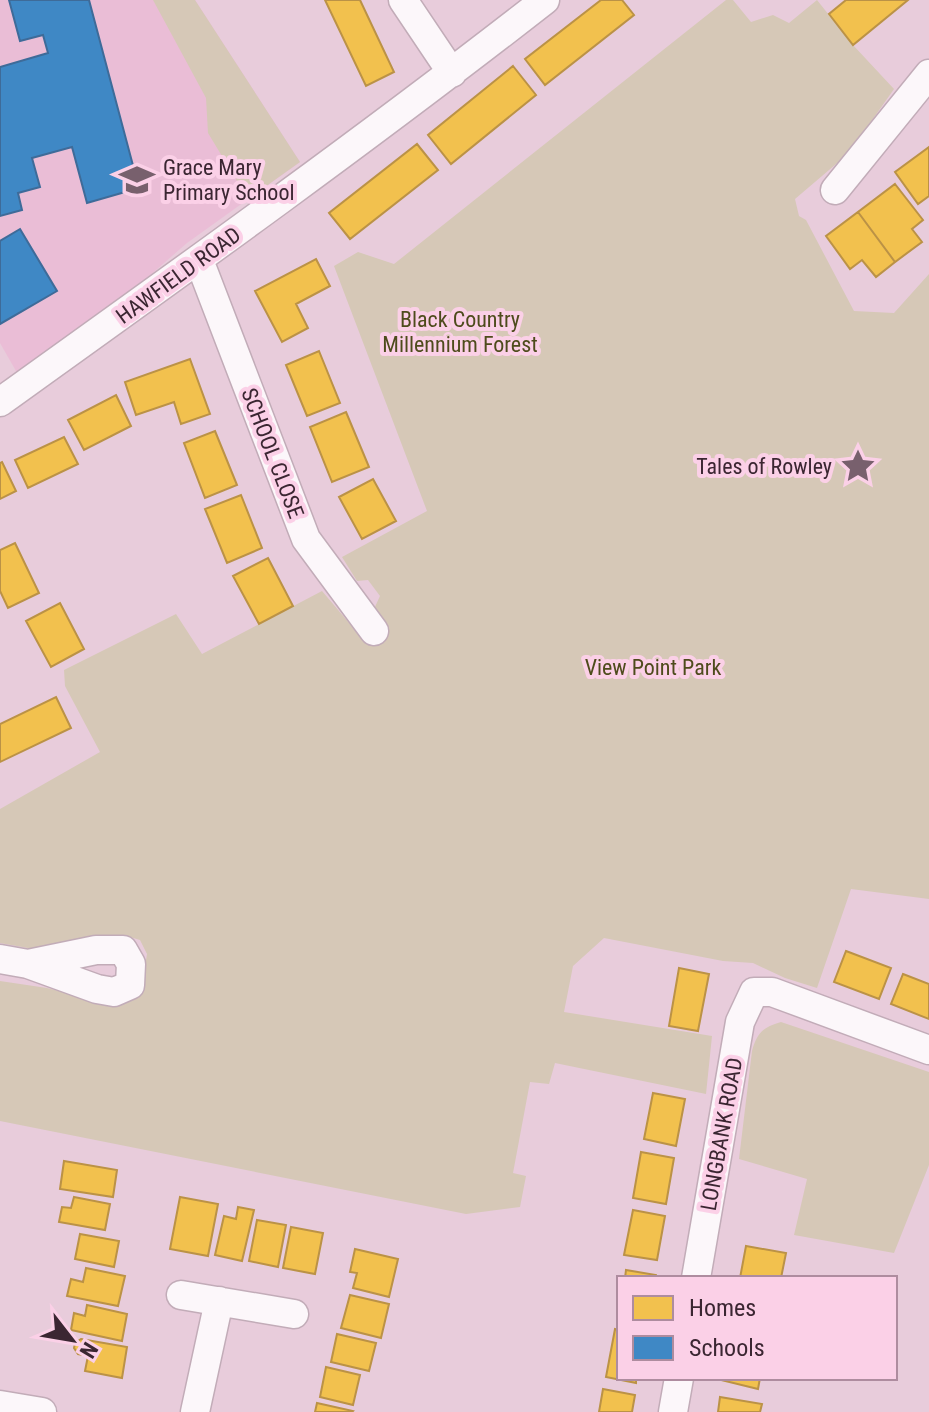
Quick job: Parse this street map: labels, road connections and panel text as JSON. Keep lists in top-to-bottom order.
{
  "streets": {
    "street": ["HAWFIELD ROAD", "SCHOOL CLOSE", "LONGBANK ROAD"]
  },
  "crossings": [
    ["HAWFIELD ROAD", "SCHOOL CLOSE"]
  ],
  "parks": ["Black Country Millennium Forest", "View Point Park"],
  "places": {
    "school or university": ["Grace Mary Primary School"],
    "place": ["Tales of Rowley"]
  },
  "legend": ["Homes", "Schools"],
  "north": "bottom right"
}
